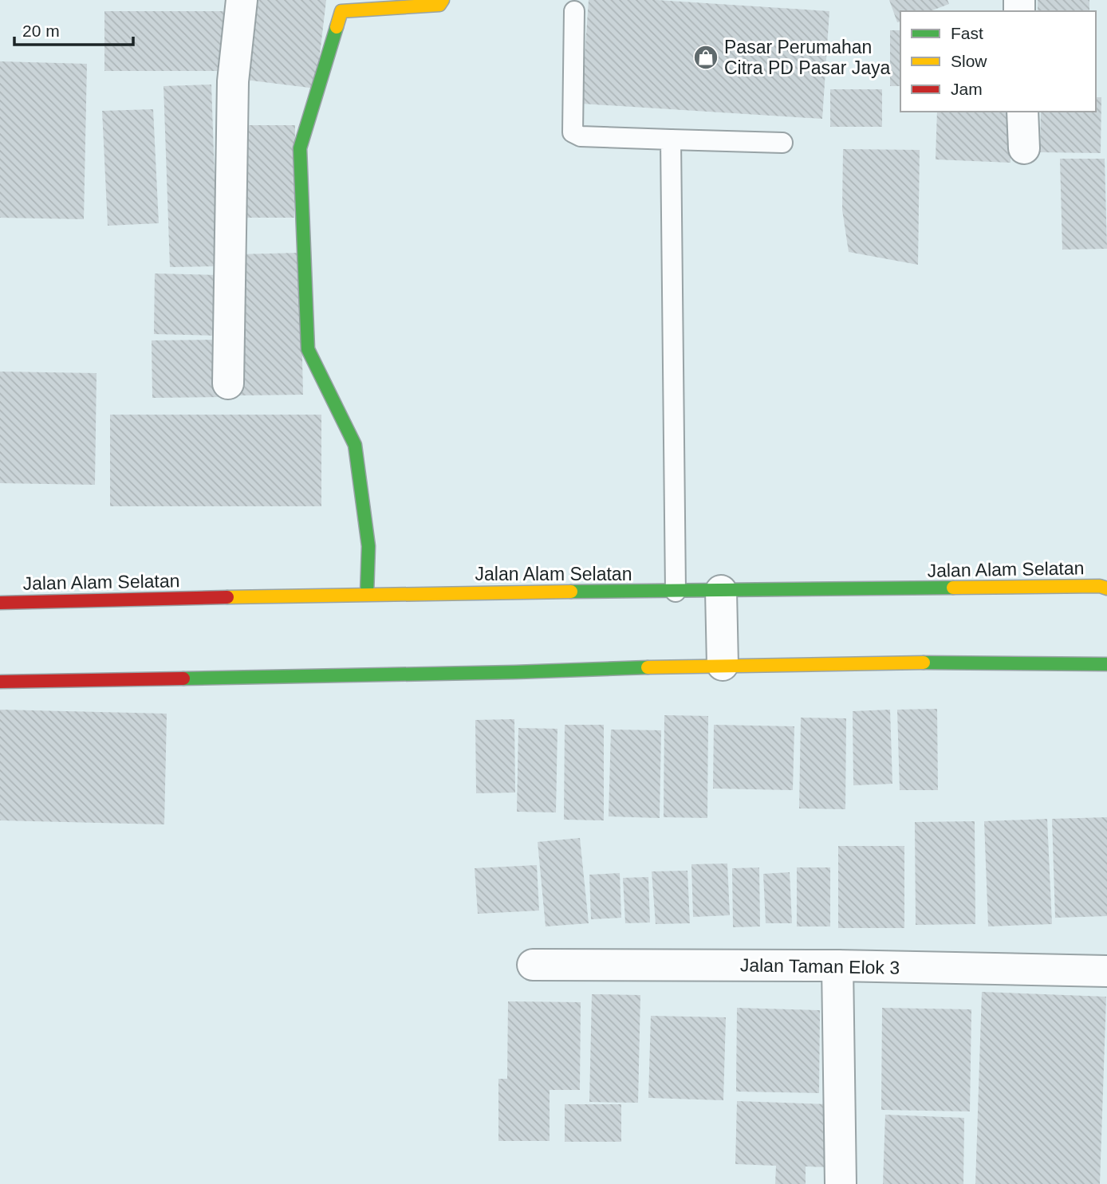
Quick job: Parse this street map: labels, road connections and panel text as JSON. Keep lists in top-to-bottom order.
{
  "streets": {
    "street": ["Jalan Alam Selatan", "Jalan Taman Elok 3"]
  },
  "places": {
    "shop": ["Pasar Perumahan Citra PD Pasar Jaya"]
  },
  "legend": ["Fast", "Slow", "Jam"],
  "scale_bar": "20 m"
}
